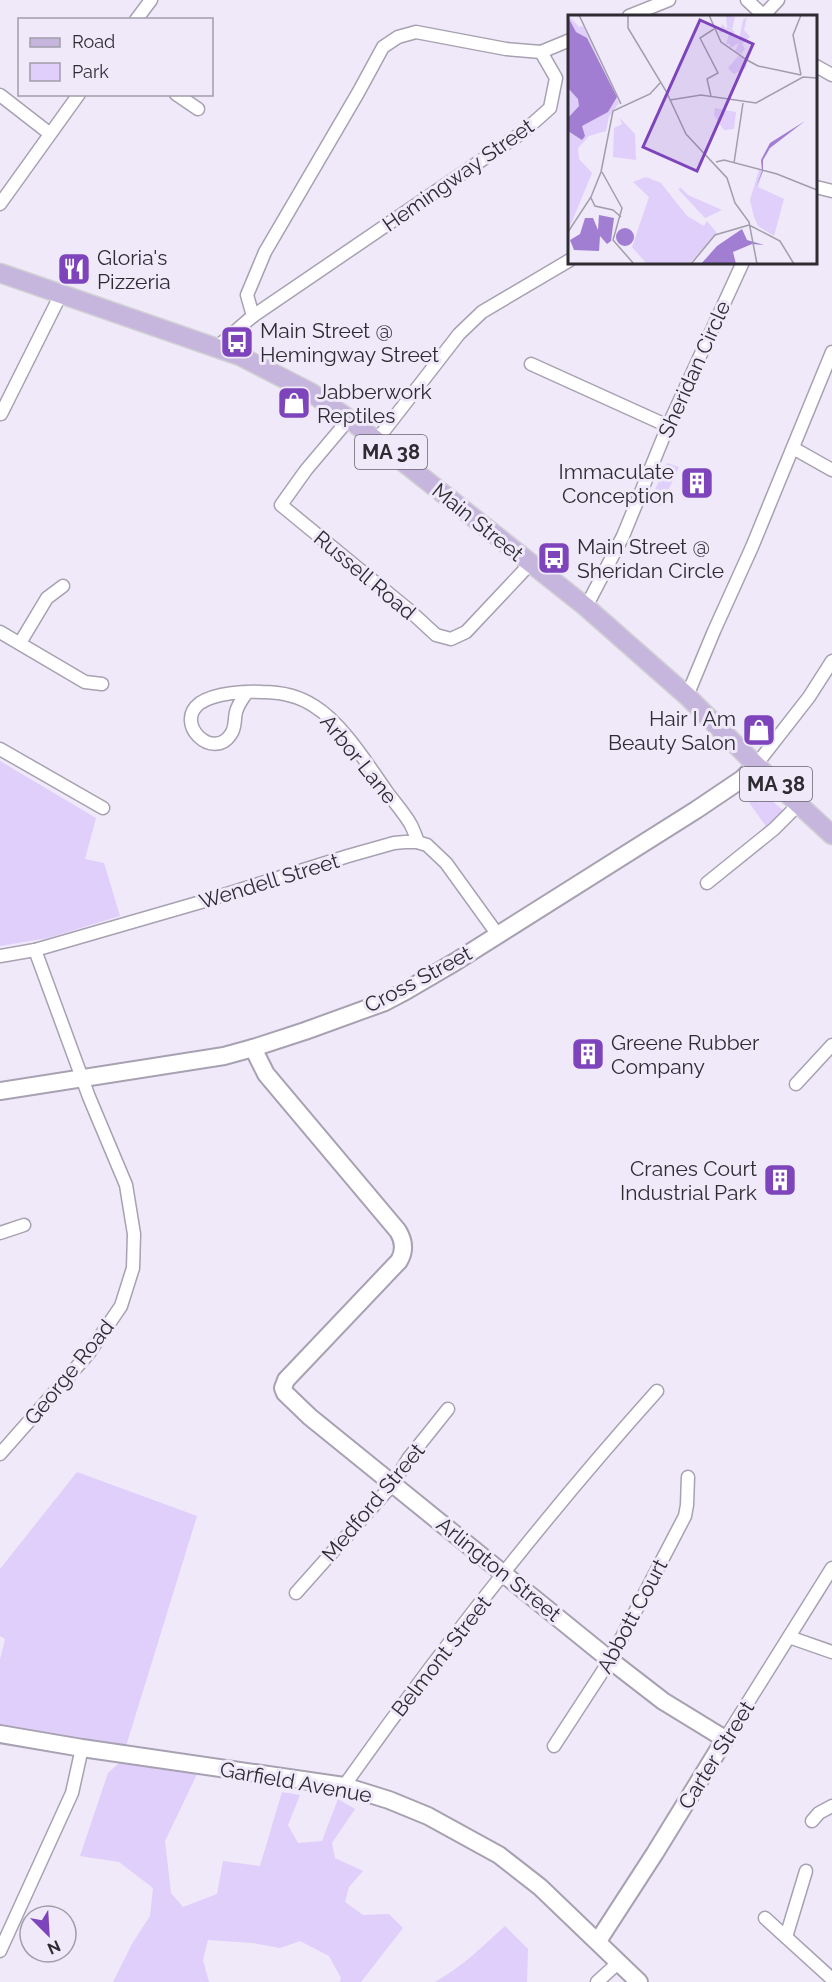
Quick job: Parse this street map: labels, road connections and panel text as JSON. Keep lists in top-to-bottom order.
{
  "streets": {
    "main road": ["MA 38", "Main Street"],
    "street": [
      "Hemingway Street",
      "Sheridan Circle",
      "Russell Road",
      "Arbor Lane",
      "Wendell Street",
      "Cross Street",
      "George Road",
      "Medford Street",
      "Arlington Street",
      "Abbott Court",
      "Belmont Street",
      "Carter Street",
      "Garfield Avenue"
    ]
  },
  "crossings": [
    ["Hemingway Street", "Main Street"],
    ["Sheridan Circle", "Main Street"],
    ["Main Street", "Russell Road"],
    ["Main Street", "Cross Street"],
    ["Arbor Lane", "Wendell Street"],
    ["Wendell Street", "George Road"],
    ["Cross Street", "George Road"],
    ["Cross Street", "Arlington Street"],
    ["Medford Street", "Arlington Street"],
    ["Arlington Street", "Abbott Court"],
    ["Arlington Street", "Belmont Street"],
    ["Arlington Street", "Carter Street"],
    ["Belmont Street", "Garfield Avenue"],
    ["Carter Street", "Garfield Avenue"]
  ],
  "places": {
    "restaurant": ["Gloria's Pizzeria"],
    "bus stop": ["Main Street @ Hemingway Street", "Main Street @ Sheridan Circle"],
    "shop": ["Jabberwork Reptiles", "Hair I Am Beauty Salon"],
    "building": ["Immaculate Conception", "Greene Rubber Company", "Cranes Court Industrial Park"]
  },
  "legend": ["Road", "Park"],
  "north": "bottom right"
}
